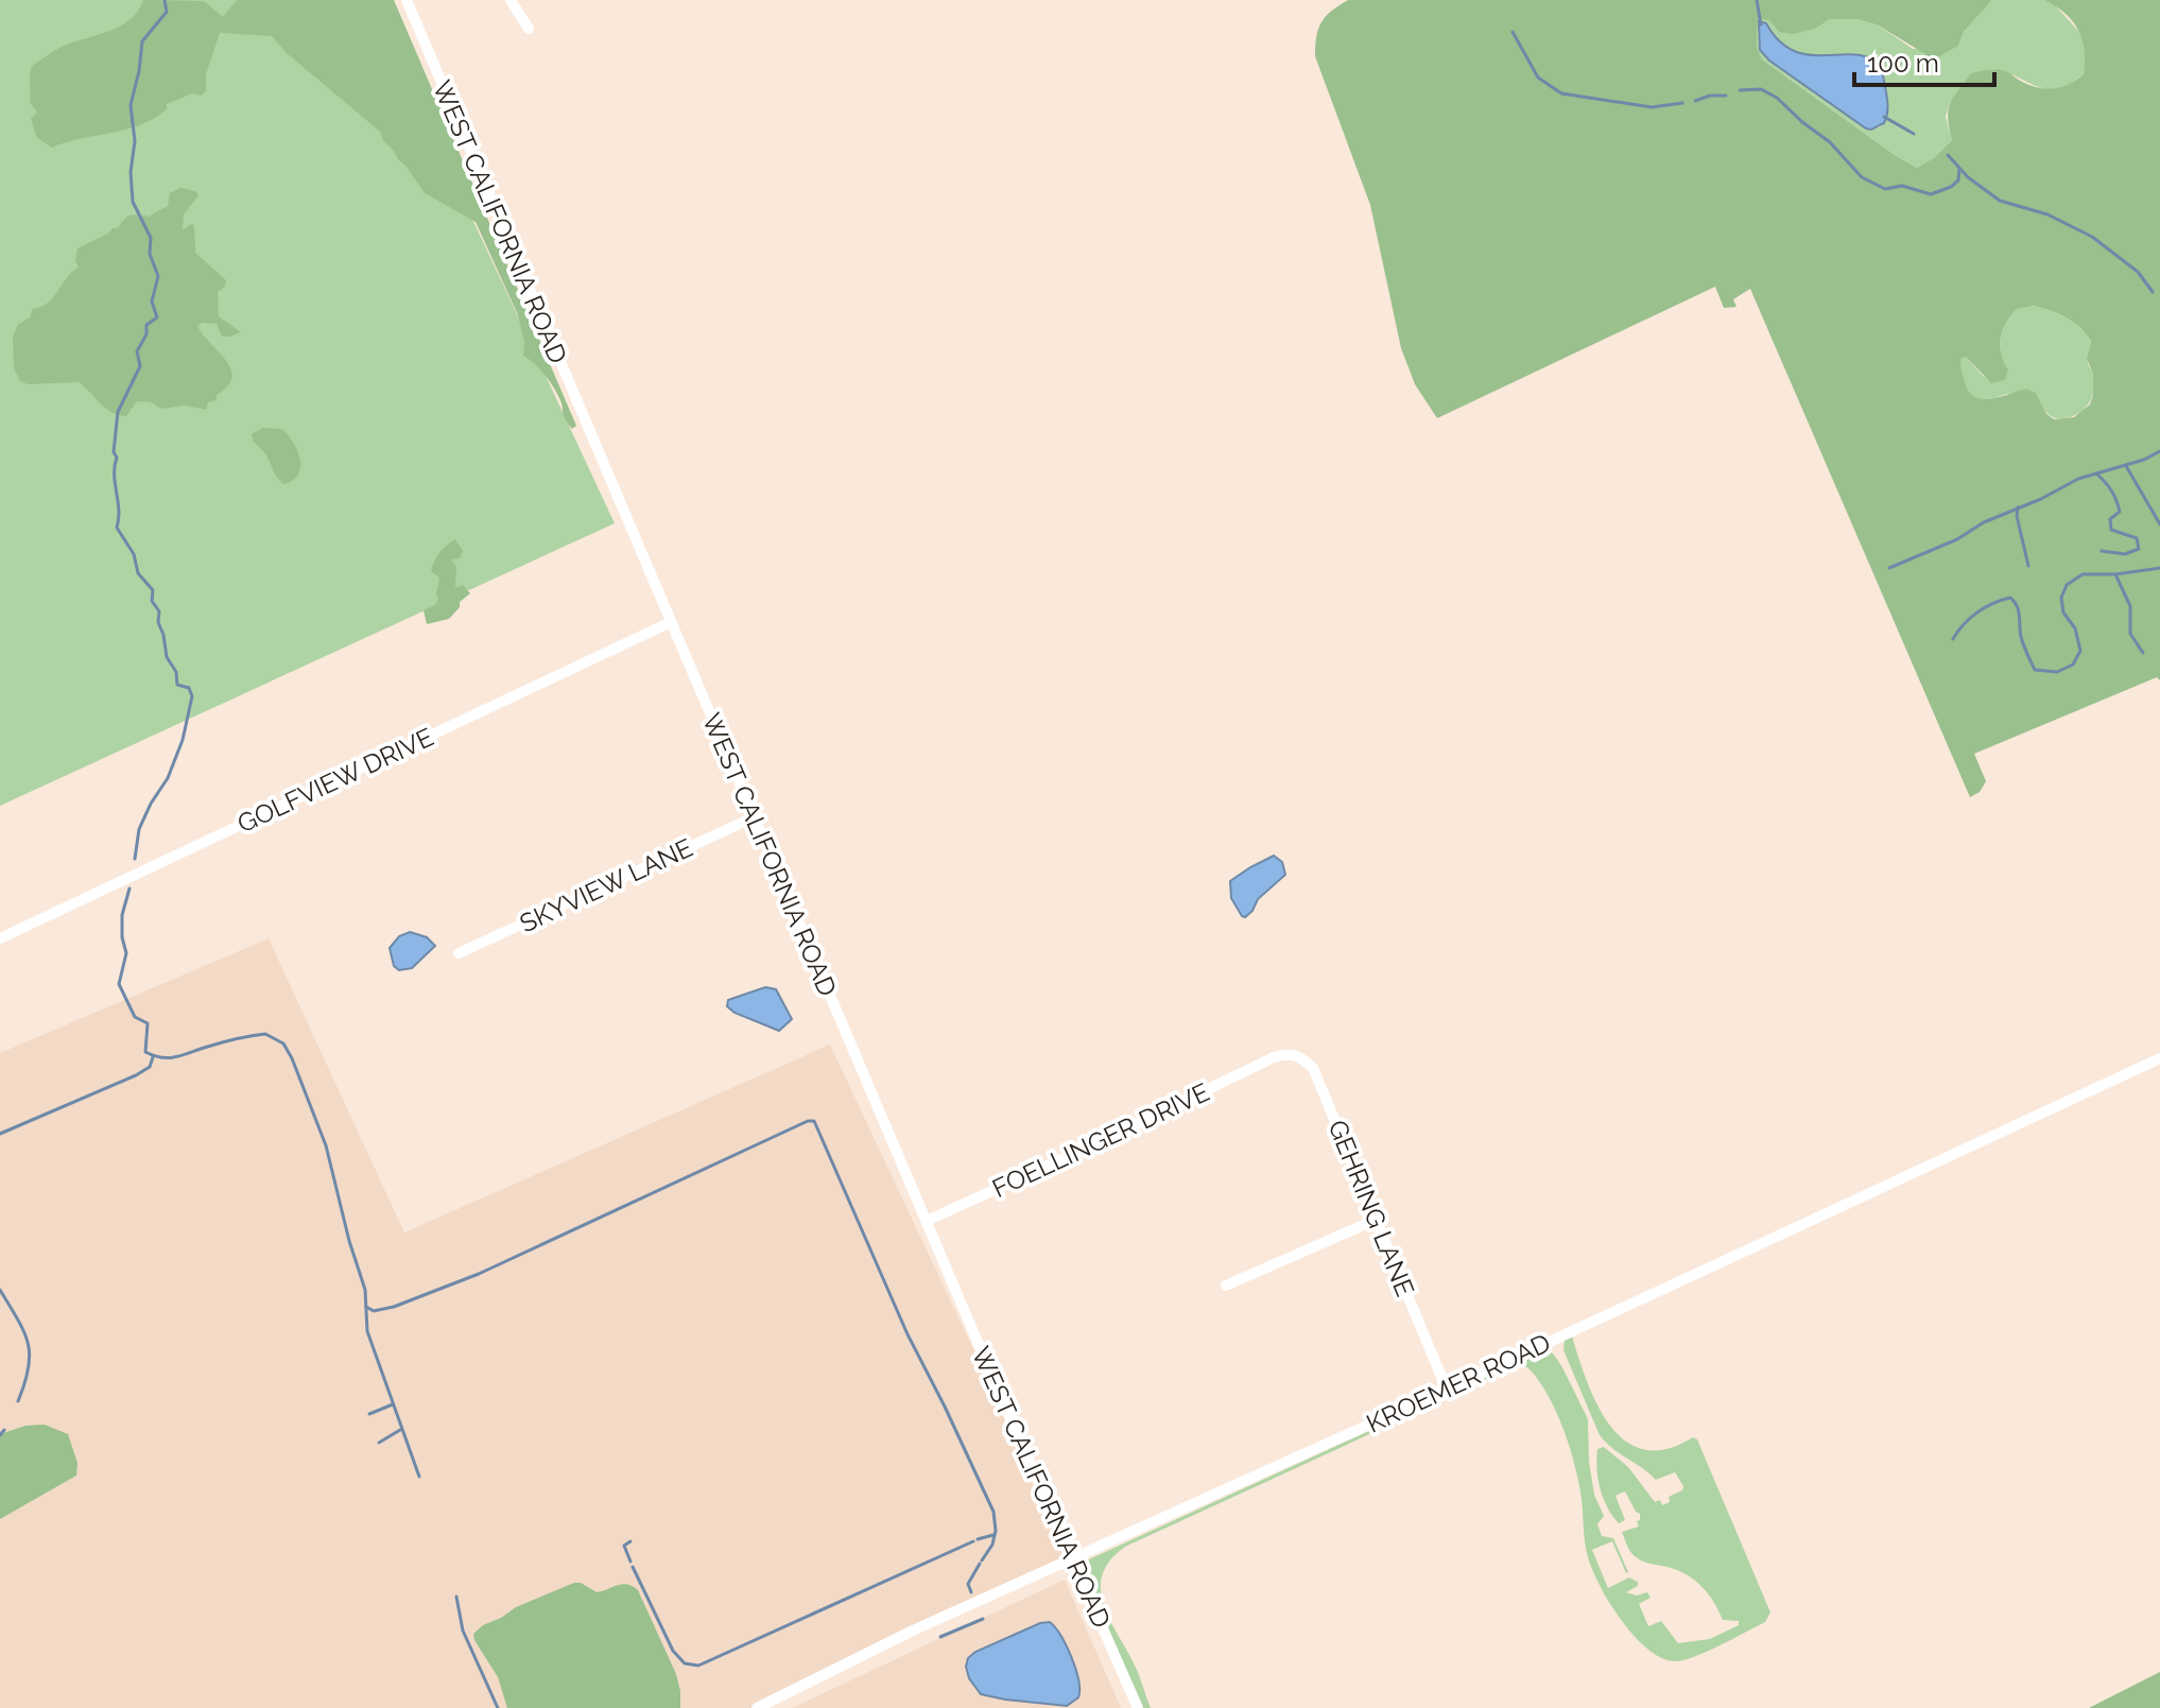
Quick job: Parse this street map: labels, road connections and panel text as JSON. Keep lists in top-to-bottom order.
{
  "streets": {
    "street": [
      "WEST CALIFORNIA ROAD",
      "GOLFVIEW DRIVE",
      "SKYVIEW LANE",
      "FOELLINGER DRIVE",
      "GEHRING LANE",
      "KROEMER ROAD"
    ]
  },
  "crossings": [
    ["WEST CALIFORNIA ROAD", "GOLFVIEW DRIVE"],
    ["WEST CALIFORNIA ROAD", "SKYVIEW LANE"],
    ["WEST CALIFORNIA ROAD", "FOELLINGER DRIVE"],
    ["WEST CALIFORNIA ROAD", "KROEMER ROAD"],
    ["FOELLINGER DRIVE", "GEHRING LANE"],
    ["GEHRING LANE", "KROEMER ROAD"]
  ],
  "scale_bar": "100 m"
}
